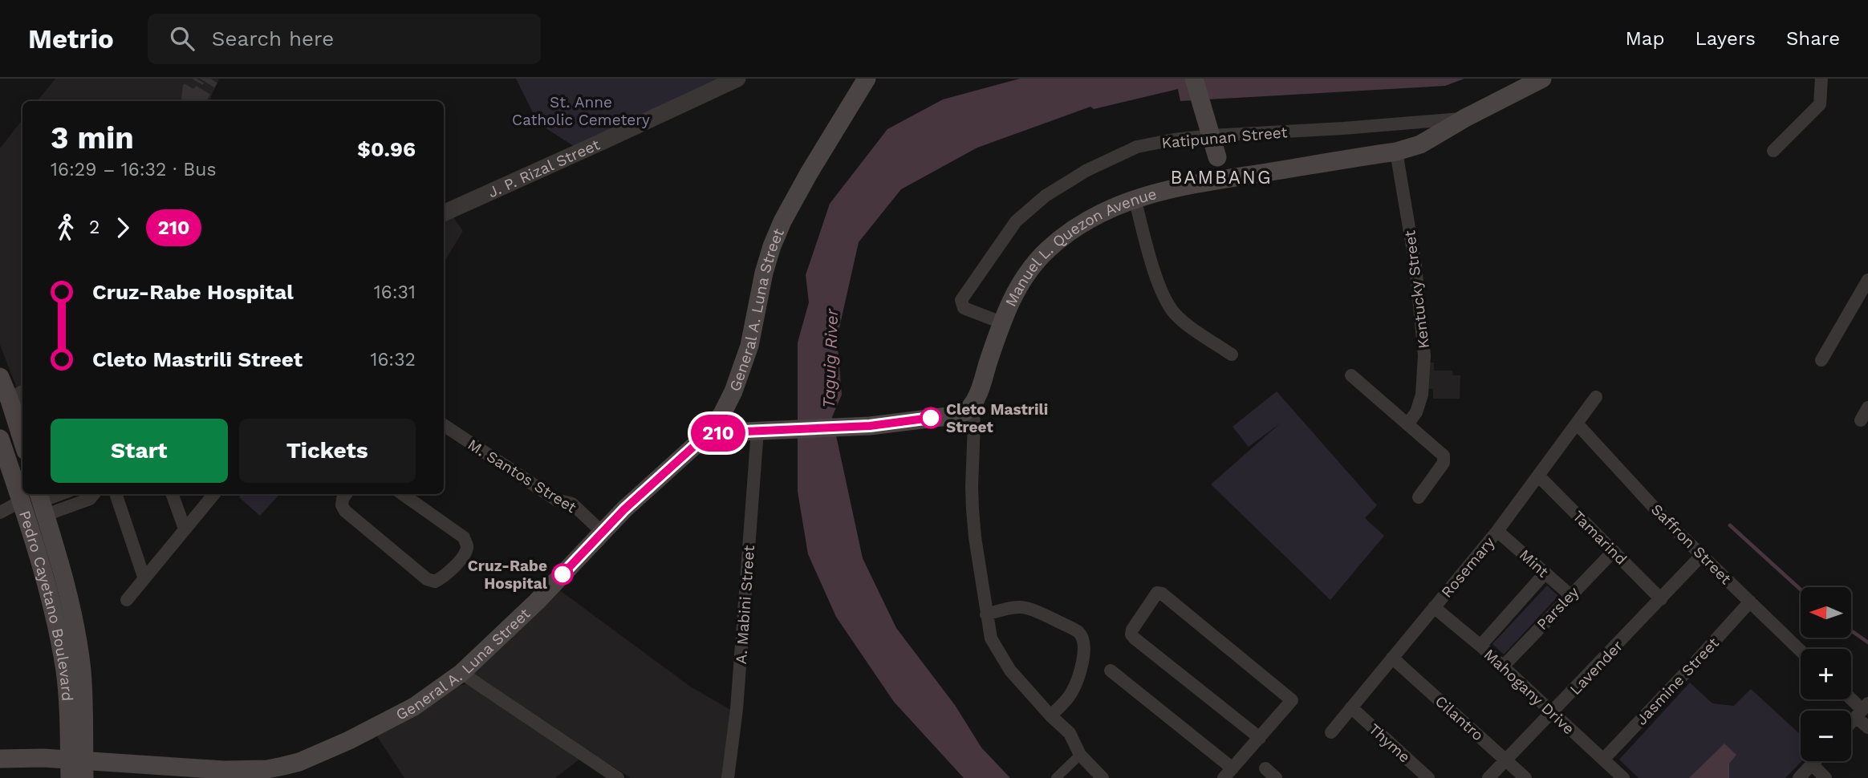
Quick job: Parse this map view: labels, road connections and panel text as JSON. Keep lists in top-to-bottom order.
{
  "streets": {
    "main road": ["Manuel L. Quezon Avenue", "General A. Luna Street", "Pedro Cayetano Boulevard"],
    "street": [
      "Katipunan Street",
      "J. P. Rizal Street",
      "Kentucky Street",
      "M. Santos Street",
      "Tamarind",
      "Saffron Street",
      "Mint",
      "Rosemary",
      "A. Mabini Street",
      "Parsley",
      "Lavender",
      "Jasmine Street",
      "Mahogany Drive",
      "Cilantro",
      "Thyme"
    ]
  },
  "crossings": [
    ["Katipunan Street", "Manuel L. Quezon Avenue"],
    ["Manuel L. Quezon Avenue", "Kentucky Street"],
    ["General A. Luna Street", "M. Santos Street"],
    ["General A. Luna Street", "Pedro Cayetano Boulevard"],
    ["Tamarind", "Rosemary"],
    ["Tamarind", "Parsley"],
    ["Tamarind", "Lavender"],
    ["Saffron Street", "Rosemary"],
    ["Saffron Street", "Lavender"],
    ["Saffron Street", "Jasmine Street"],
    ["Mint", "Rosemary"],
    ["Mint", "Parsley"],
    ["Rosemary", "Mahogany Drive"],
    ["Rosemary", "Cilantro"],
    ["Rosemary", "Thyme"],
    ["Parsley", "Mahogany Drive"],
    ["Lavender", "Mahogany Drive"],
    ["Lavender", "Cilantro"],
    ["Jasmine Street", "Mahogany Drive"]
  ],
  "districts": ["BAMBANG"],
  "water": ["Taguig River"],
  "parks": ["St. Anne Catholic Cemetery"],
  "places": ["Cleto Mastrili Street", "Cruz-Rabe Hospital"],
  "lines": ["bus line 210"],
  "north": "left",
  "page": {
    "header": "Metrio",
    "search": "Search here",
    "nav": ["Map", "Layers", "Share"],
    "on_map": "210",
    "heading": ["3 min", "16:29 – 16:32 · Bus", "$0.96"],
    "legs": ["2", "210"],
    "list": [
      {
        "name": "Cruz-Rabe Hospital",
        "value": "16:31"
      },
      {
        "name": "Cleto Mastrili Street",
        "value": "16:32"
      }
    ],
    "buttons": ["Start", "Tickets"],
    "map_buttons": ["+", "−"]
  }
}
